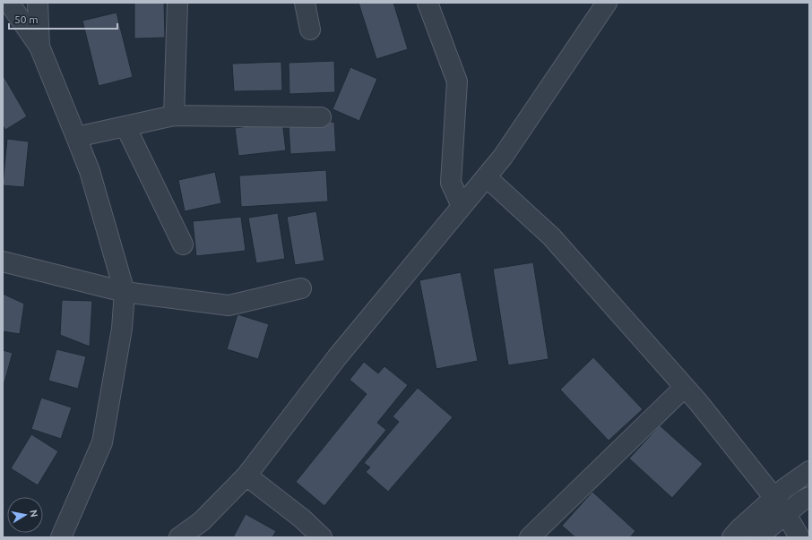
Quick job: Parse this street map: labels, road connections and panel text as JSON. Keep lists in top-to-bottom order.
{
  "scale_bar": "50 m",
  "north": "right"
}
